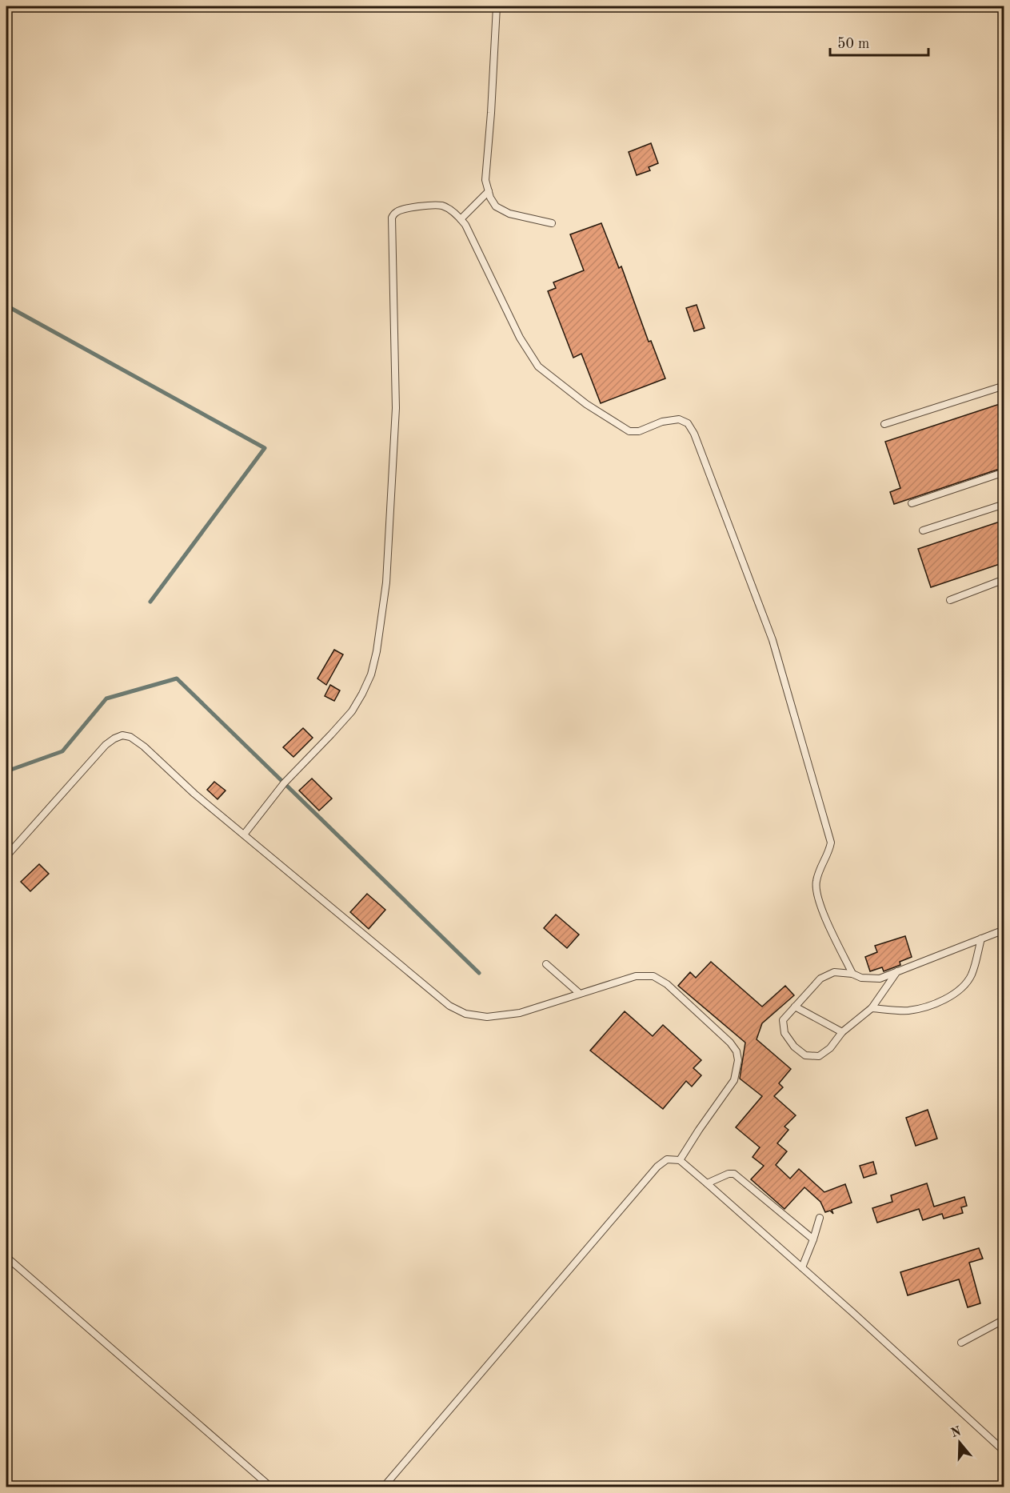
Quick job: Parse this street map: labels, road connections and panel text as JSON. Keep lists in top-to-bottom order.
{
  "scale_bar": "50 m",
  "north": "top"
}
